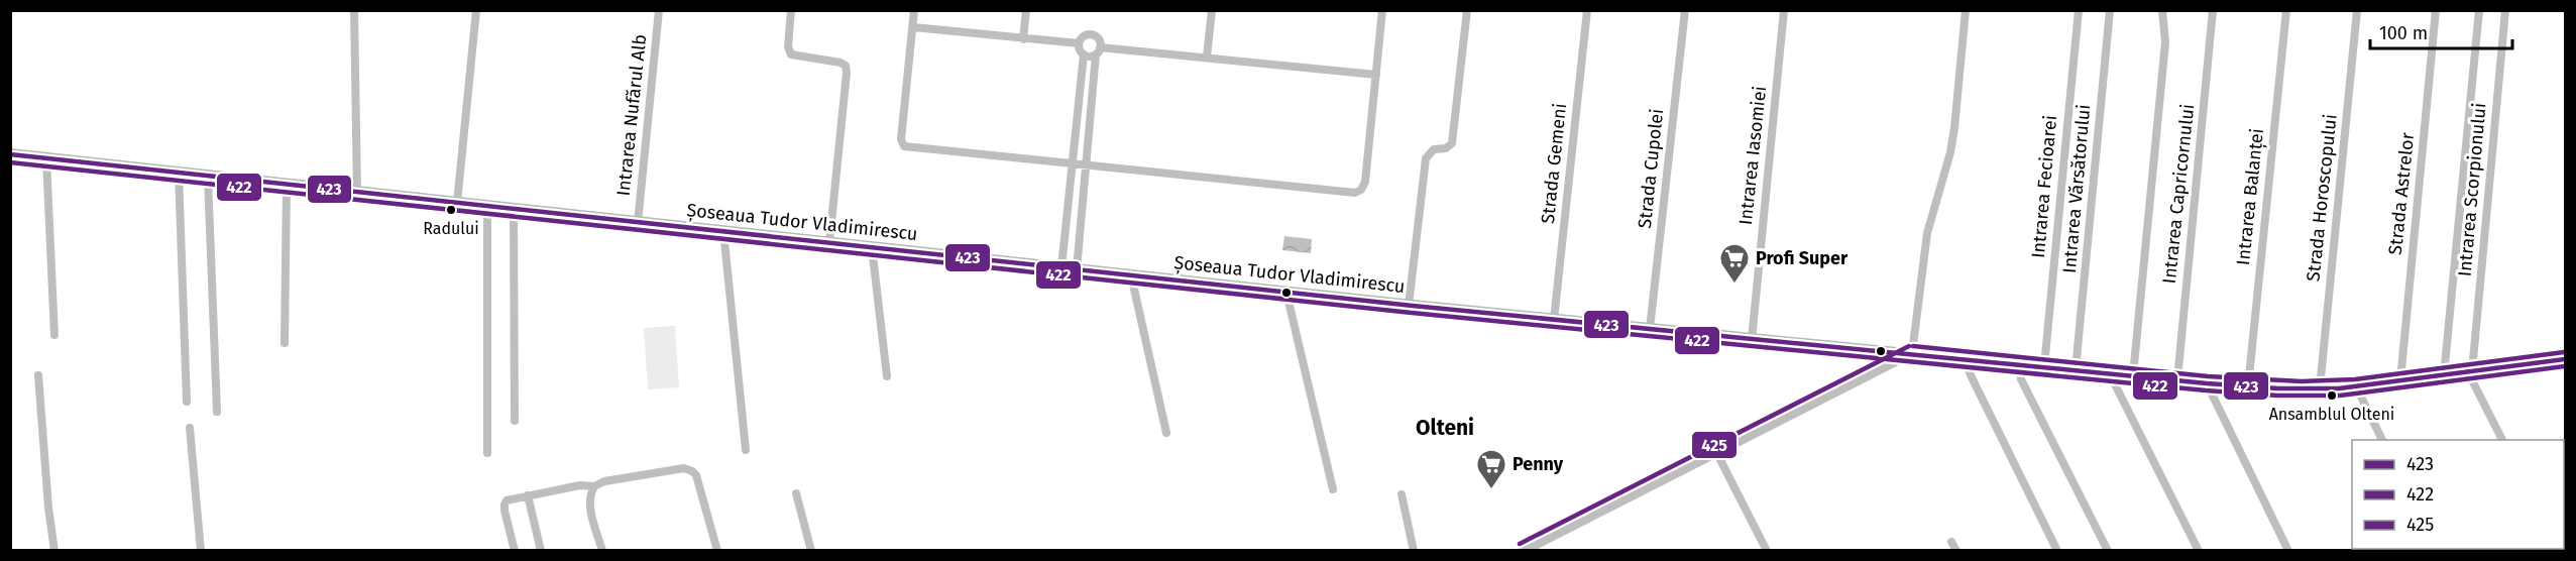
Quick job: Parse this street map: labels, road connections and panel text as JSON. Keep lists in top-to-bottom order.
{
  "streets": {
    "main road": ["Șoseaua Tudor Vladimirescu"],
    "street": [
      "Intrarea Nufărul Alb",
      "Intrarea Iasomiei",
      "Strada Gemeni",
      "Strada Cupolei",
      "Intrarea Fecioarei",
      "Intrarea Vărsătorului",
      "Intrarea Scorpionului",
      "Intrarea Capricornului",
      "Strada Astrelor",
      "Intrarea Balanței",
      "Strada Horoscopului"
    ]
  },
  "crossings": [
    ["Intrarea Nufărul Alb", "Șoseaua Tudor Vladimirescu"],
    ["Intrarea Iasomiei", "Șoseaua Tudor Vladimirescu"],
    ["Strada Gemeni", "Șoseaua Tudor Vladimirescu"],
    ["Strada Cupolei", "Șoseaua Tudor Vladimirescu"],
    ["Intrarea Fecioarei", "Șoseaua Tudor Vladimirescu"],
    ["Intrarea Vărsătorului", "Șoseaua Tudor Vladimirescu"],
    ["Intrarea Scorpionului", "Șoseaua Tudor Vladimirescu"],
    ["Intrarea Capricornului", "Șoseaua Tudor Vladimirescu"],
    ["Strada Astrelor", "Șoseaua Tudor Vladimirescu"],
    ["Intrarea Balanței", "Șoseaua Tudor Vladimirescu"],
    ["Strada Horoscopului", "Șoseaua Tudor Vladimirescu"]
  ],
  "districts": ["Olteni"],
  "places": {
    "other": ["Radului", "Ansamblul Olteni"],
    "supermarket": ["Profi Super", "Penny"]
  },
  "lines": ["transit line 423", "transit line 422", "transit line 425"],
  "legend": ["423", "422", "425"],
  "scale_bar": "100 m"
}
